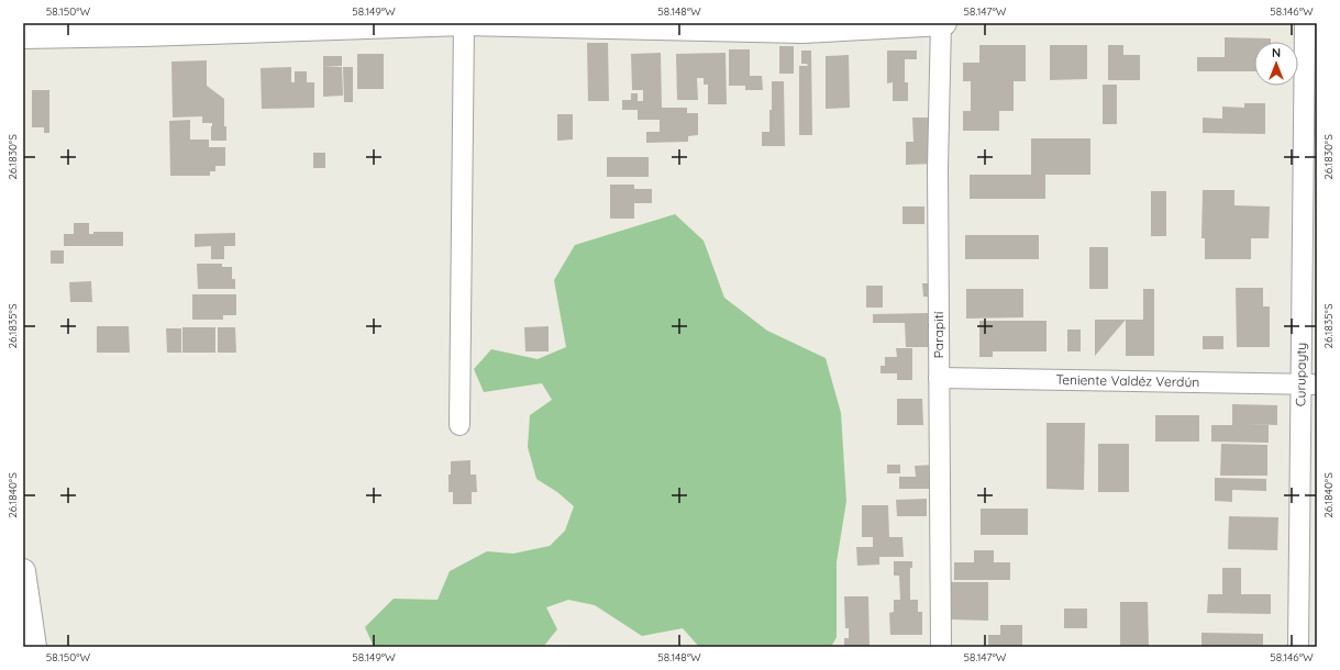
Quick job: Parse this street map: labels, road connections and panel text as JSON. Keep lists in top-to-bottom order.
{
  "streets": {
    "street": ["Parapití", "Curupayty", "Teniente Valdéz Verdún"]
  },
  "crossings": [
    ["Parapití", "Teniente Valdéz Verdún"],
    ["Curupayty", "Teniente Valdéz Verdún"]
  ],
  "north": "top",
  "coordinates": [
    "58.150°W",
    "58.149°W",
    "58.148°W",
    "58.147°W",
    "58.146°W",
    "26.1830°S",
    "26.1835°S",
    "26.1840°S"
  ]
}
